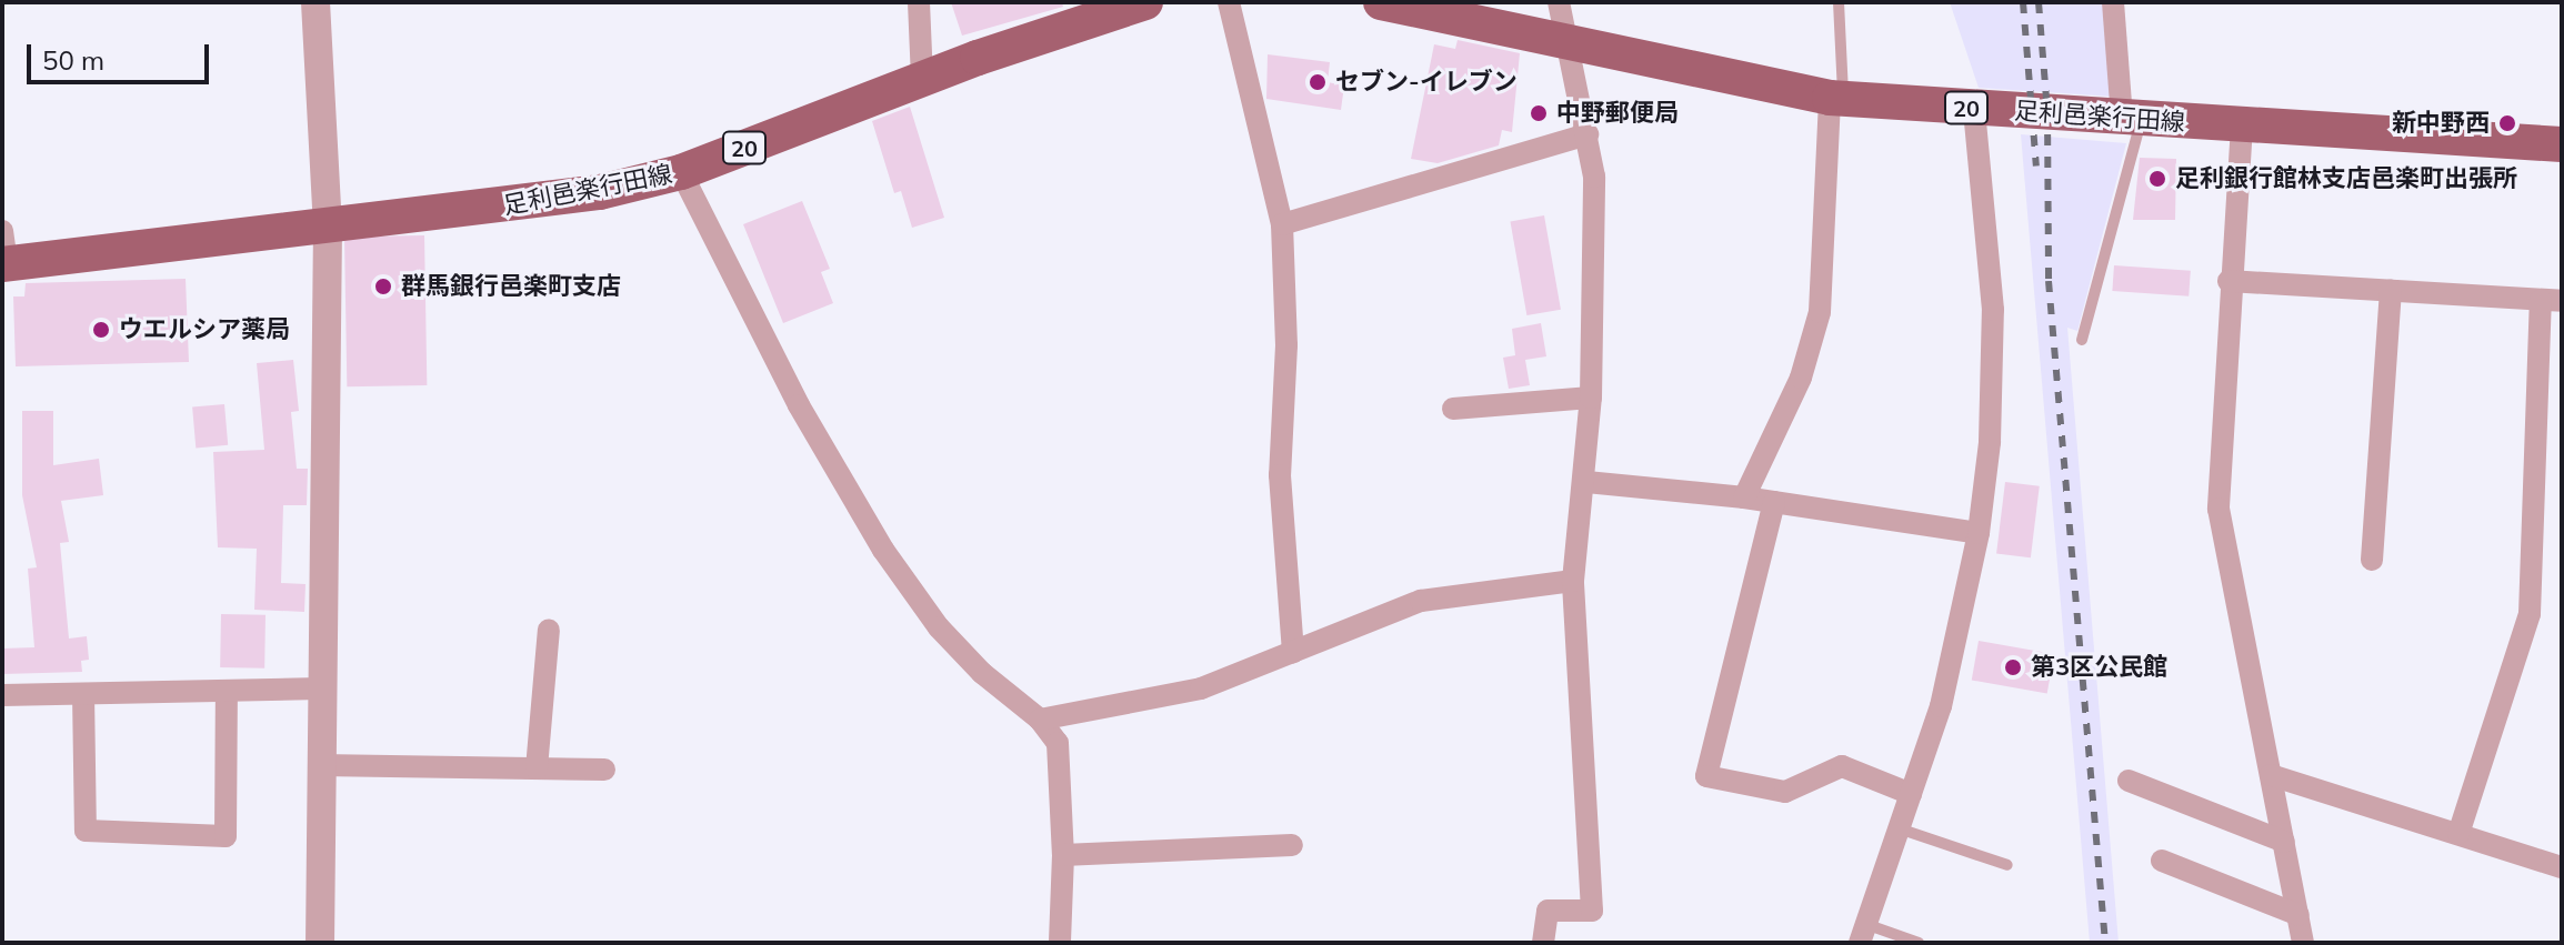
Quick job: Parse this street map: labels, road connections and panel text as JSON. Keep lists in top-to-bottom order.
{
  "streets": {
    "main road": ["20", "足利邑楽行田線"]
  },
  "places": [
    "セブン-イレブン",
    "中野郵便局",
    "新中野西",
    "足利銀行館林支店邑楽町出張所",
    "群馬銀行邑楽町支店",
    "ウエルシア薬局",
    "第3区公民館"
  ],
  "scale_bar": "50 m"
}
